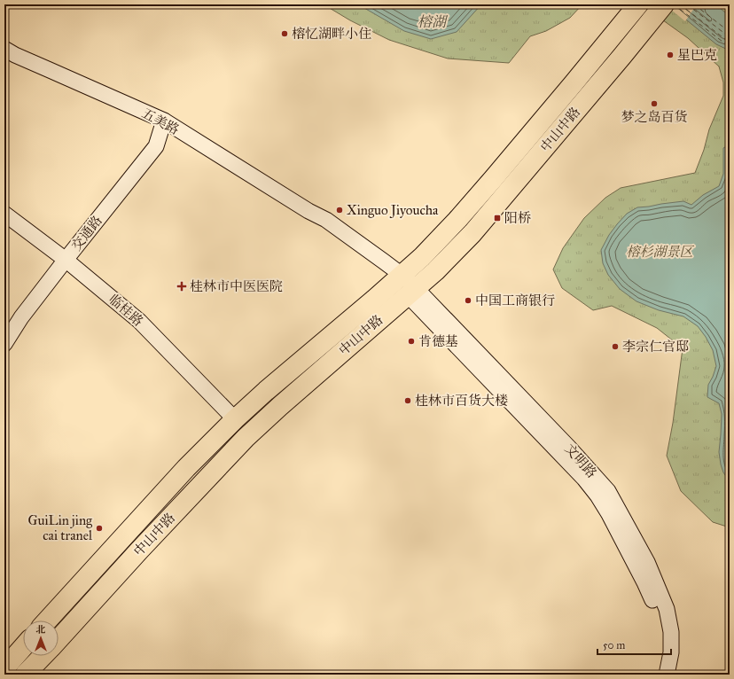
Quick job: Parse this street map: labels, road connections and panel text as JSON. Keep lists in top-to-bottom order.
{
  "streets": {
    "highway": ["中山中路"],
    "street": [
      "五美路",
      "交通路",
      "临桂路",
      "文明路"
    ]
  },
  "crossings": [
    ["五美路", "中山中路"],
    ["五美路", "交通路"],
    ["五美路", "文明路"],
    ["中山中路", "临桂路"],
    ["中山中路", "文明路"],
    ["交通路", "临桂路"]
  ],
  "water": ["榕湖"],
  "parks": ["榕杉湖景区"],
  "places": {
    "other": [
      "榕忆湖畔小住",
      "星巴克",
      "梦之岛百货",
      "Xinguo Jiyoucha",
      "中国工商银行",
      "肯德基",
      "李宗仁官邸",
      "桂林市百货大楼",
      "GuiLin jing cai tranel"
    ],
    "transit": ["阳桥"],
    "health": ["桂林市中医医院"]
  },
  "scale_bar": "50 m",
  "north": "top"
}
